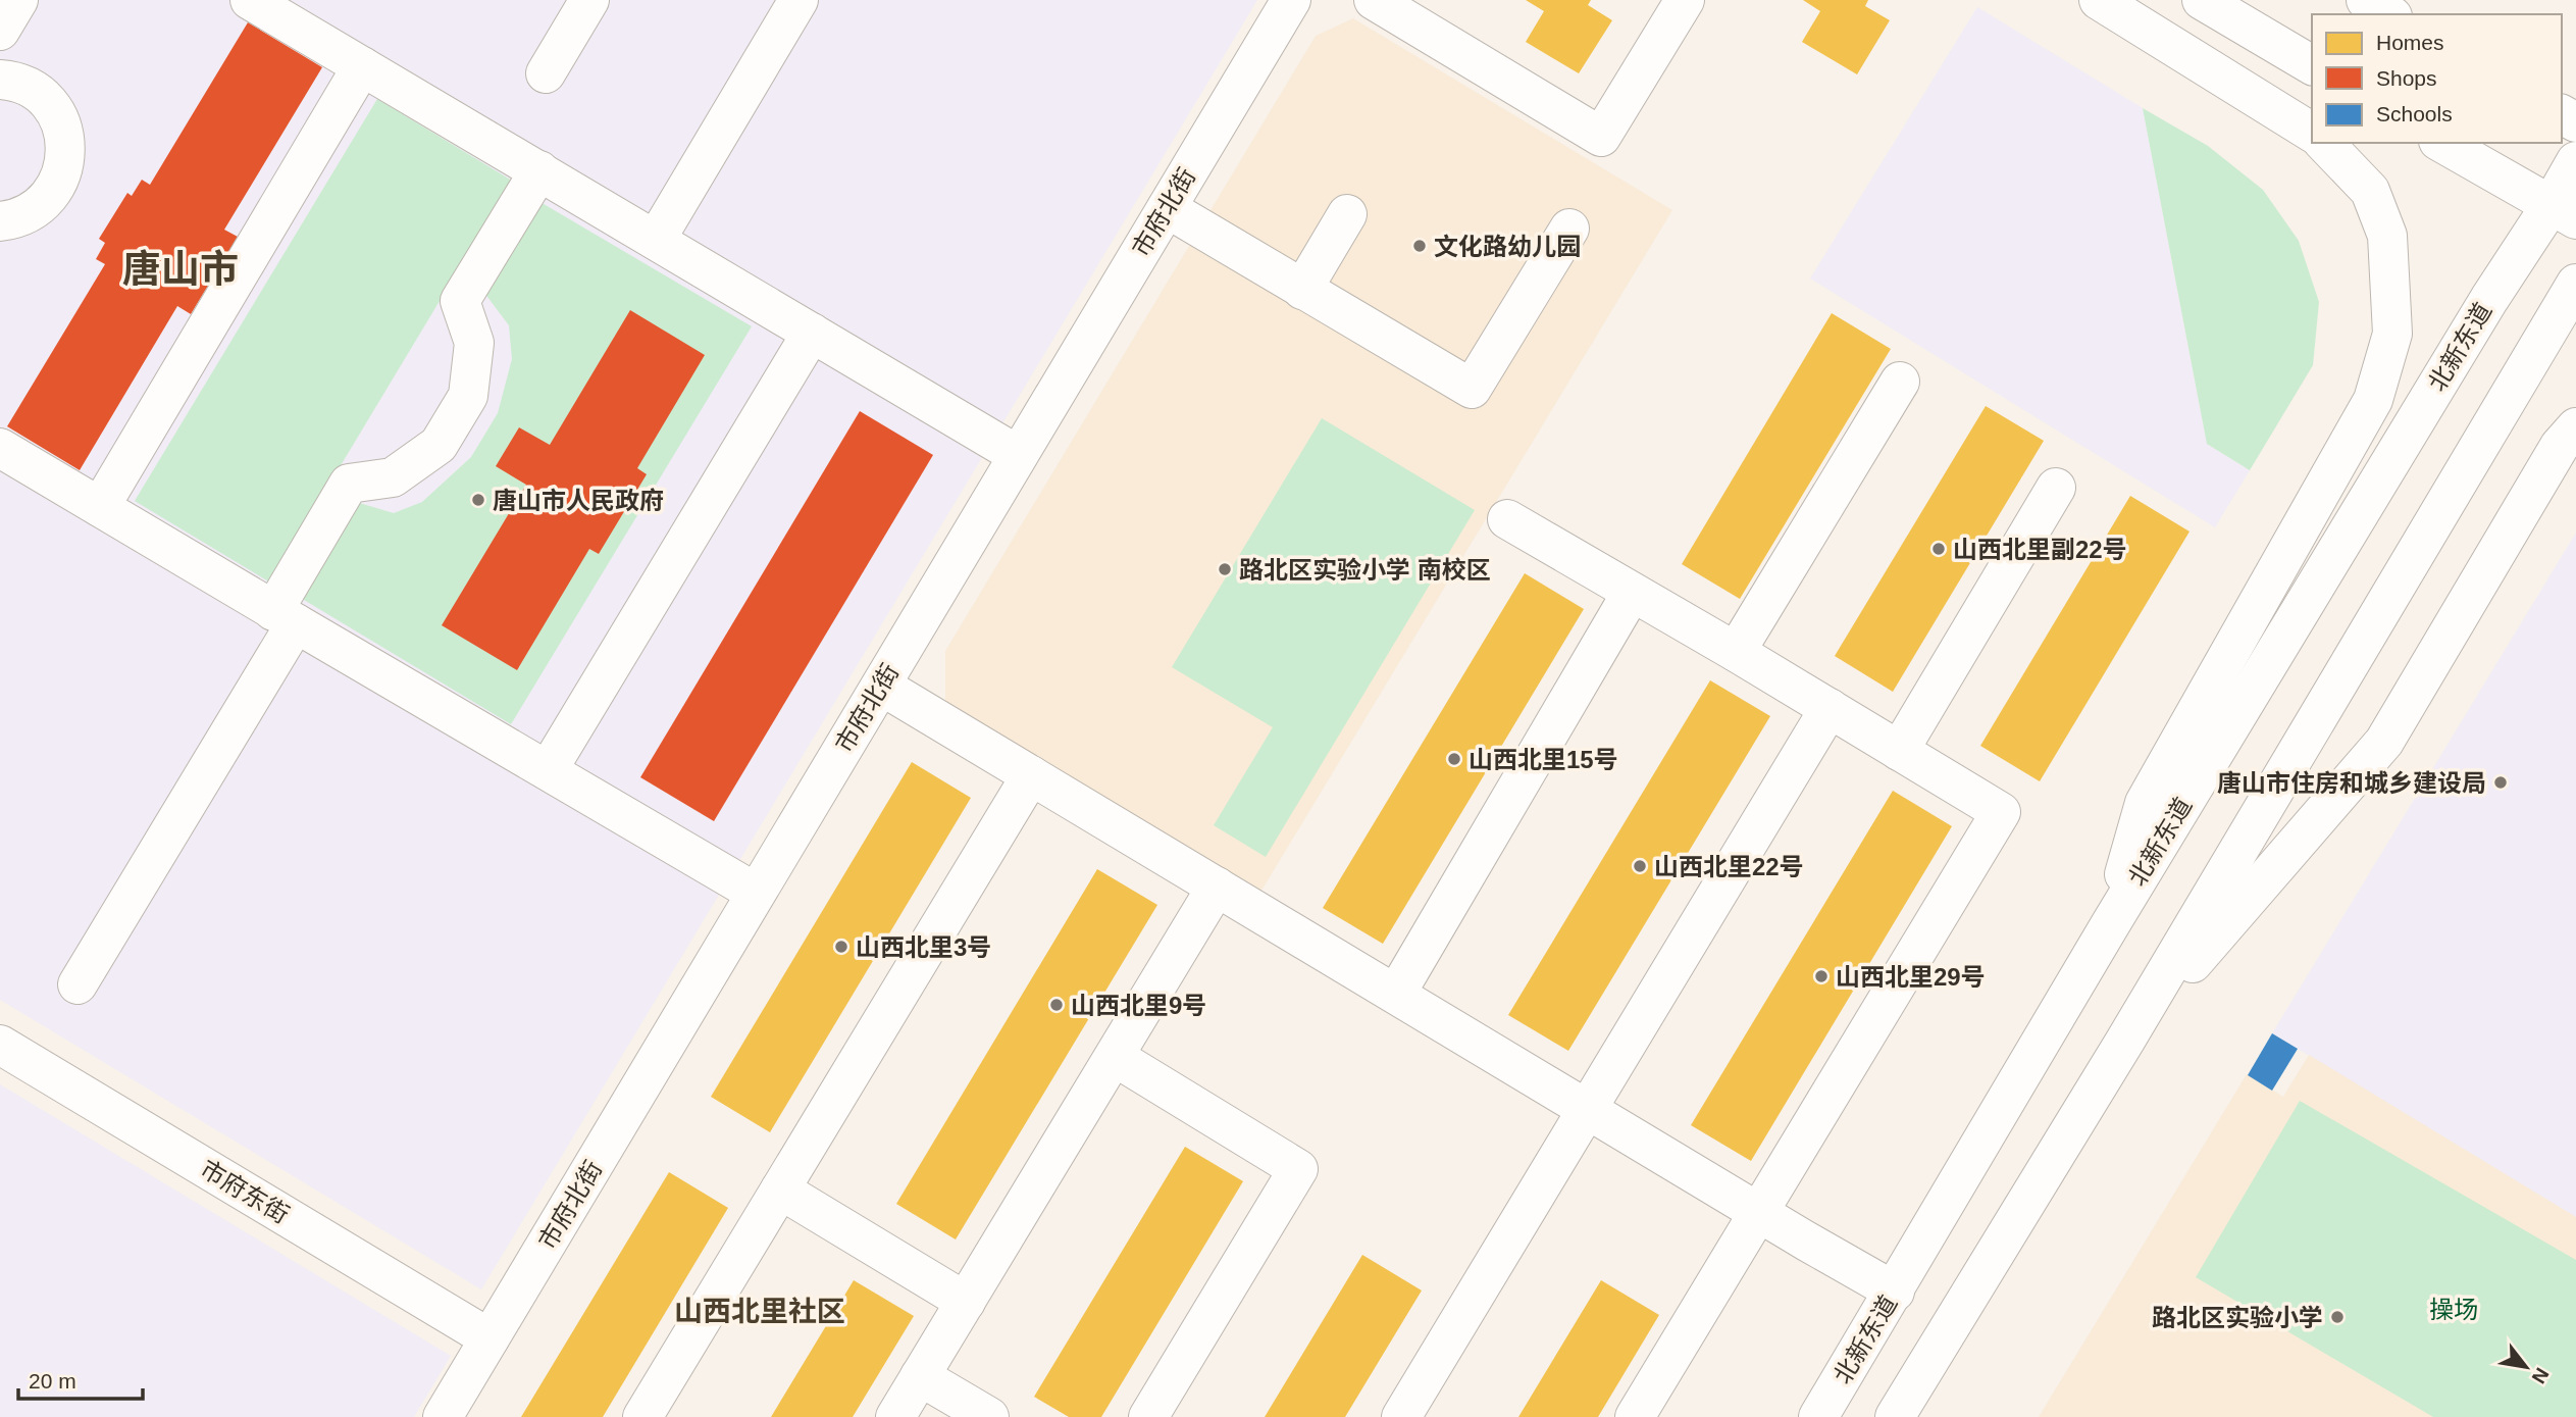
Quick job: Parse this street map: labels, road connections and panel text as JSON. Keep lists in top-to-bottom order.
{
  "streets": {
    "main road": ["市府北街", "北新东道", "市府东街"]
  },
  "crossings": [
    ["市府北街", "市府东街"]
  ],
  "districts": ["唐山市", "山西北里社区"],
  "parks": ["操场"],
  "places": [
    "文化路幼儿园",
    "唐山市人民政府",
    "山西北里副22号",
    "路北区实验小学 南校区",
    "山西北里15号",
    "唐山市住房和城乡建设局",
    "山西北里22号",
    "山西北里3号",
    "山西北里29号",
    "山西北里9号",
    "路北区实验小学"
  ],
  "legend": ["Homes", "Shops", "Schools"],
  "scale_bar": "20 m",
  "north": "bottom right"
}
